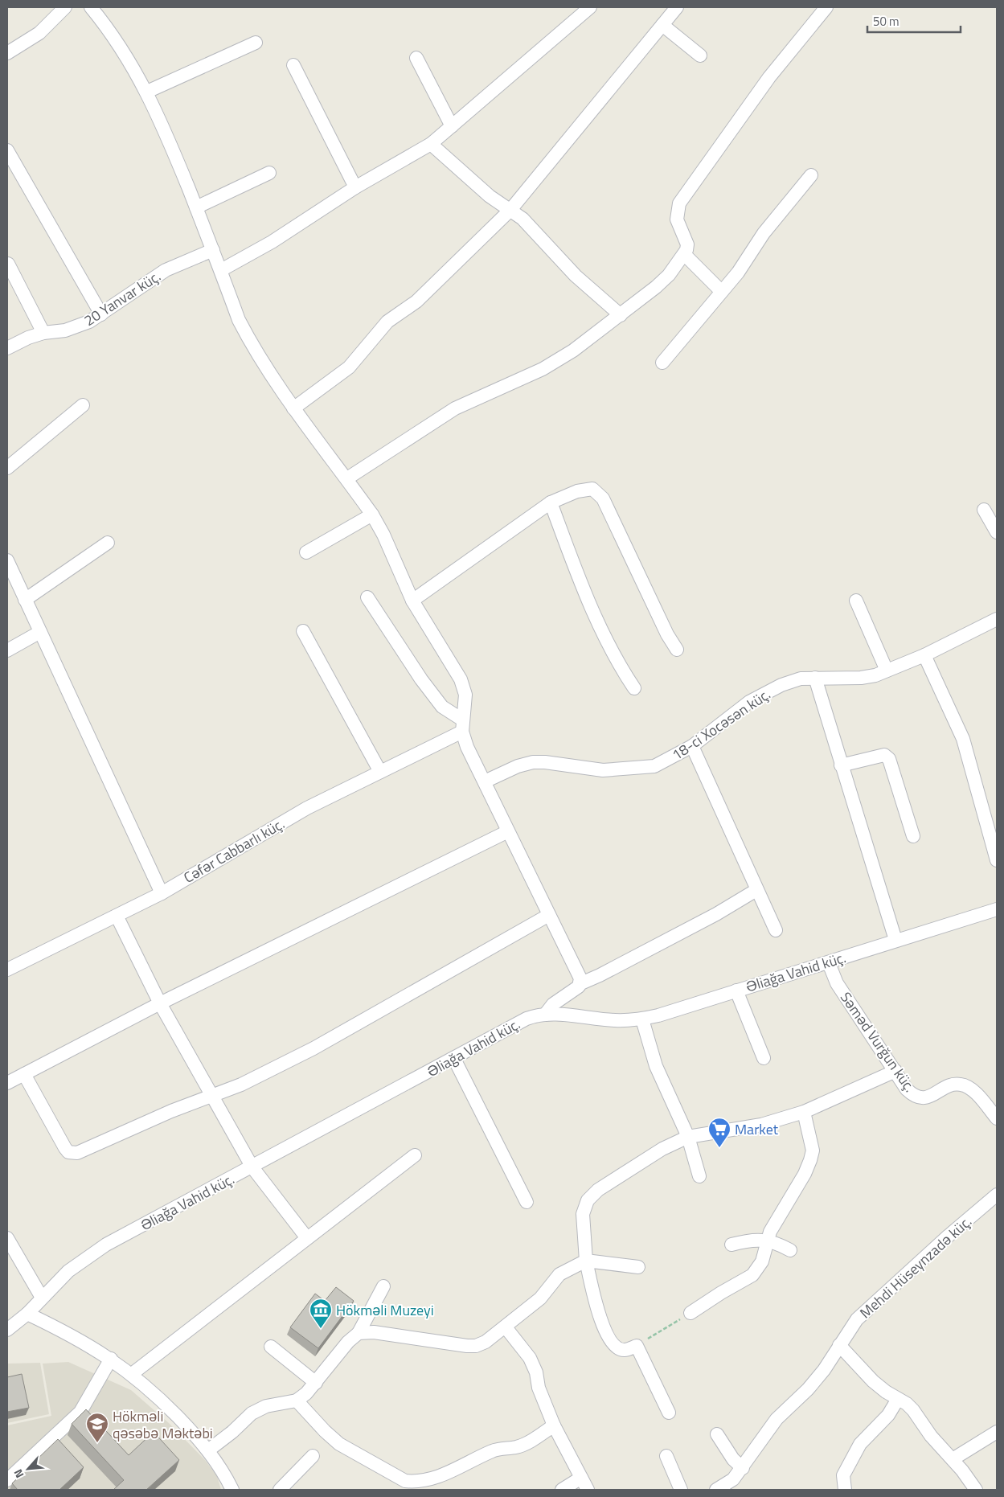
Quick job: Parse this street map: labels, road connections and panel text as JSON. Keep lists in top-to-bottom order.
{
  "streets": {
    "street": [
      "20 Yanvar küç.",
      "18-ci Xocəsən küç.",
      "Cəfər Cabbarlı küç.",
      "Əliağa Vahid küç.",
      "Səməd Vurğun küç.",
      "Mehdi Hüseynzadə küç."
    ]
  },
  "crossings": [
    ["Əliağa Vahid küç.", "Səməd Vurğun küç."]
  ],
  "places": {
    "supermarket": ["Market"],
    "museum": ["Hökməli Muzeyi"],
    "school or university": ["Hökməli qəsəbə Məktəbi"]
  },
  "scale_bar": "50 m",
  "north": "bottom left"
}
